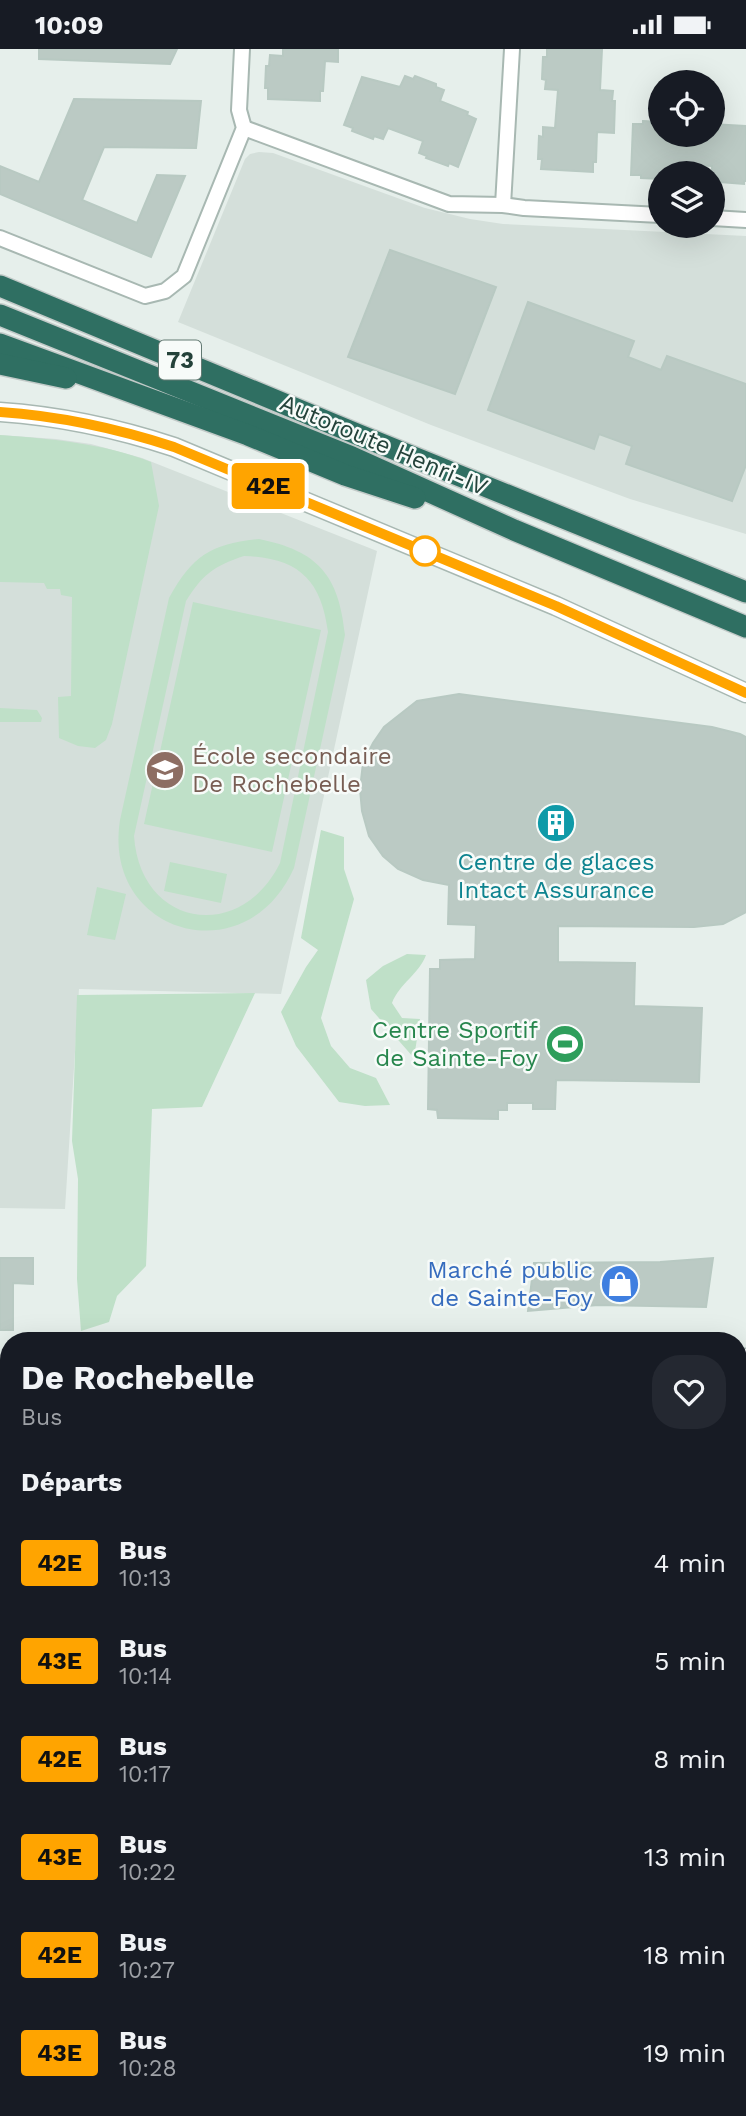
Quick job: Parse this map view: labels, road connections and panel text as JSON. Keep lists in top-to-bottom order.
{
  "streets": {
    "highway": ["73", "Autoroute Henri-IV"]
  },
  "places": {
    "school or university": ["École secondaire De Rochebelle"],
    "building": ["Centre de glaces Intact Assurance"],
    "sports": ["Centre Sportif de Sainte-Foy"],
    "shop": ["Marché public de Sainte-Foy"]
  },
  "lines": ["bus line 42E"],
  "page": {
    "status": "10:09",
    "on_map": "42E",
    "heading": [
      ["De Rochebelle", "Bus"],
      "Départs"
    ],
    "list": [
      {
        "mark": "42E",
        "name": "Bus",
        "note": "10:13",
        "value": "4 min"
      },
      {
        "mark": "43E",
        "name": "Bus",
        "note": "10:14",
        "value": "5 min"
      },
      {
        "mark": "42E",
        "name": "Bus",
        "note": "10:17",
        "value": "8 min"
      },
      {
        "mark": "43E",
        "name": "Bus",
        "note": "10:22",
        "value": "13 min"
      },
      {
        "mark": "42E",
        "name": "Bus",
        "note": "10:27",
        "value": "18 min"
      },
      {
        "mark": "43E",
        "name": "Bus",
        "note": "10:28",
        "value": "19 min"
      }
    ]
  }
}
